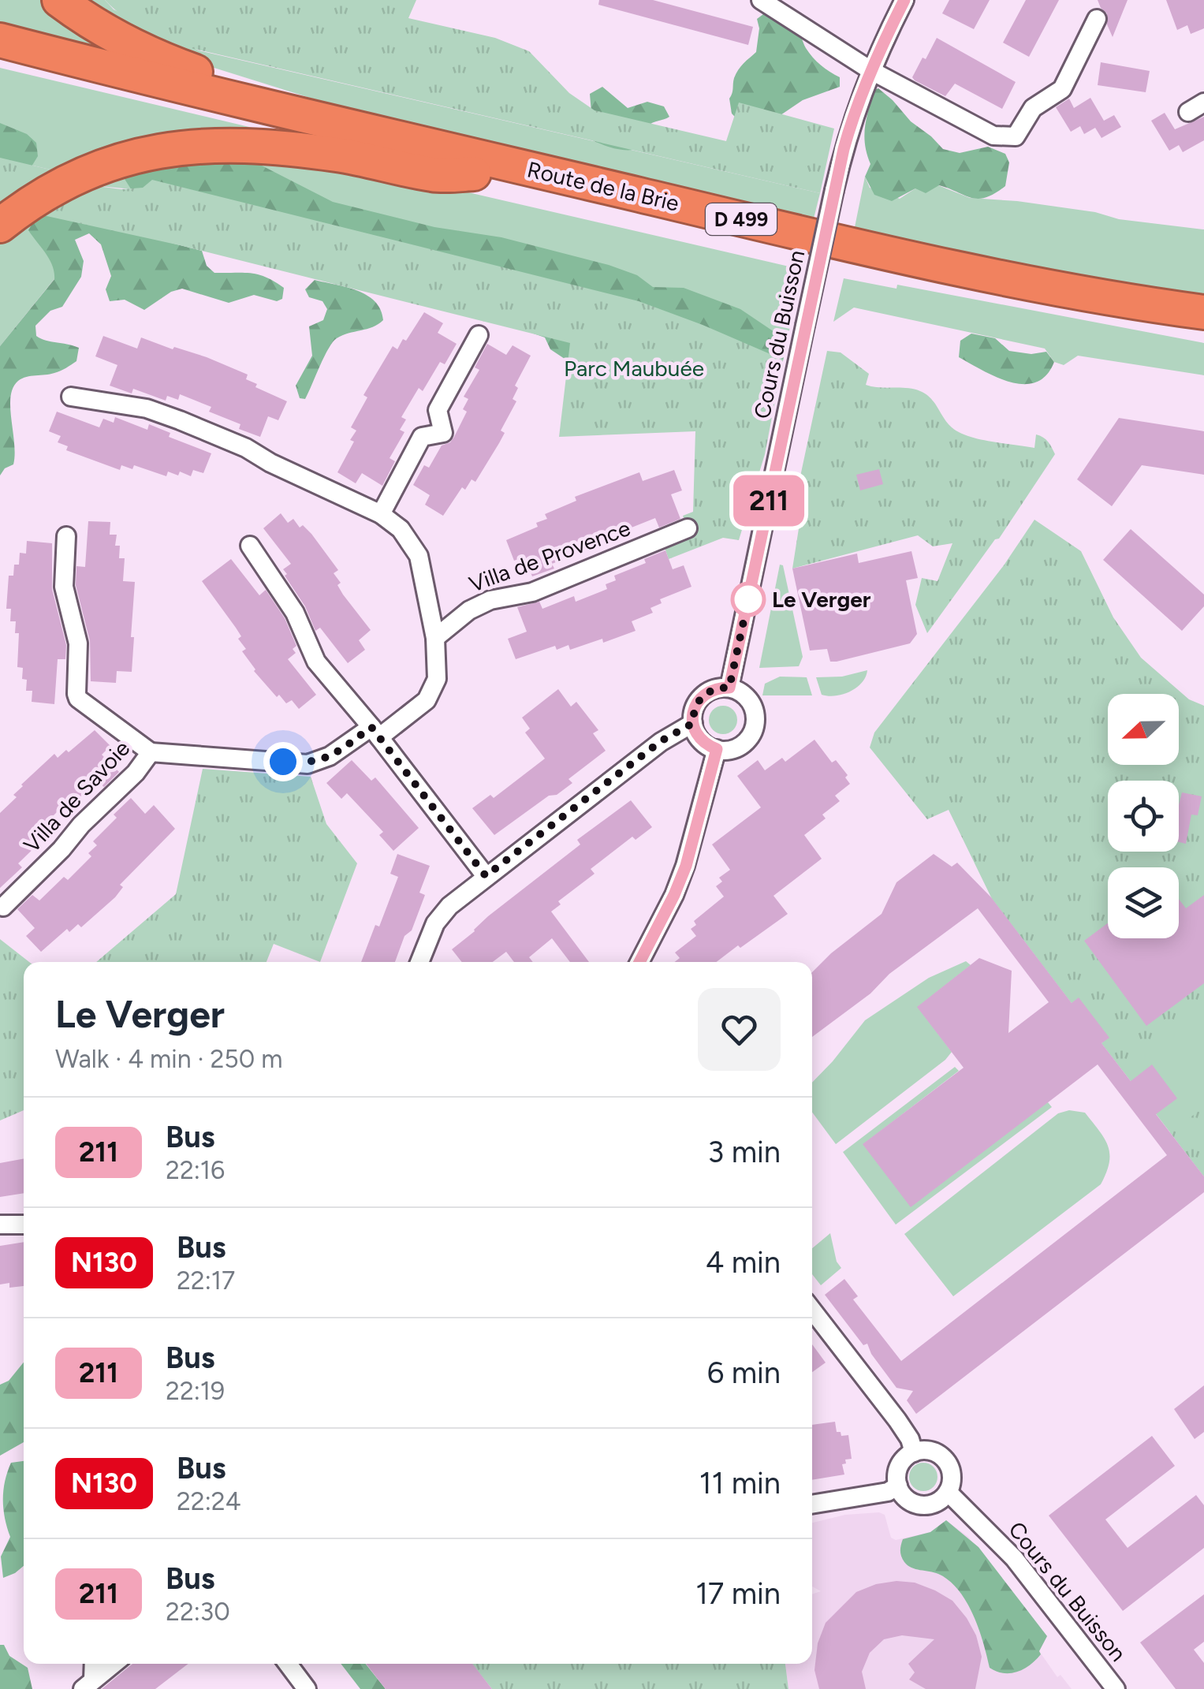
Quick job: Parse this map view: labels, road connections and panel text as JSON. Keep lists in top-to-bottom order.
{
  "streets": {
    "highway": ["Route de la Brie", "D 499"],
    "street": ["Cours du Buisson", "Villa de Provence", "Villa de Savoie"]
  },
  "parks": ["Parc Maubuée"],
  "places": ["Le Verger"],
  "lines": ["bus line 211"],
  "north": "left",
  "page": {
    "on_map": "211",
    "heading": ["Le Verger", "Walk · 4 min · 250 m"],
    "list": [
      {
        "mark": "211",
        "name": "Bus",
        "note": "22:16",
        "value": "3 min"
      },
      {
        "mark": "N130",
        "name": "Bus",
        "note": "22:17",
        "value": "4 min"
      },
      {
        "mark": "211",
        "name": "Bus",
        "note": "22:19",
        "value": "6 min"
      },
      {
        "mark": "N130",
        "name": "Bus",
        "note": "22:24",
        "value": "11 min"
      },
      {
        "mark": "211",
        "name": "Bus",
        "note": "22:30",
        "value": "17 min"
      }
    ]
  }
}
